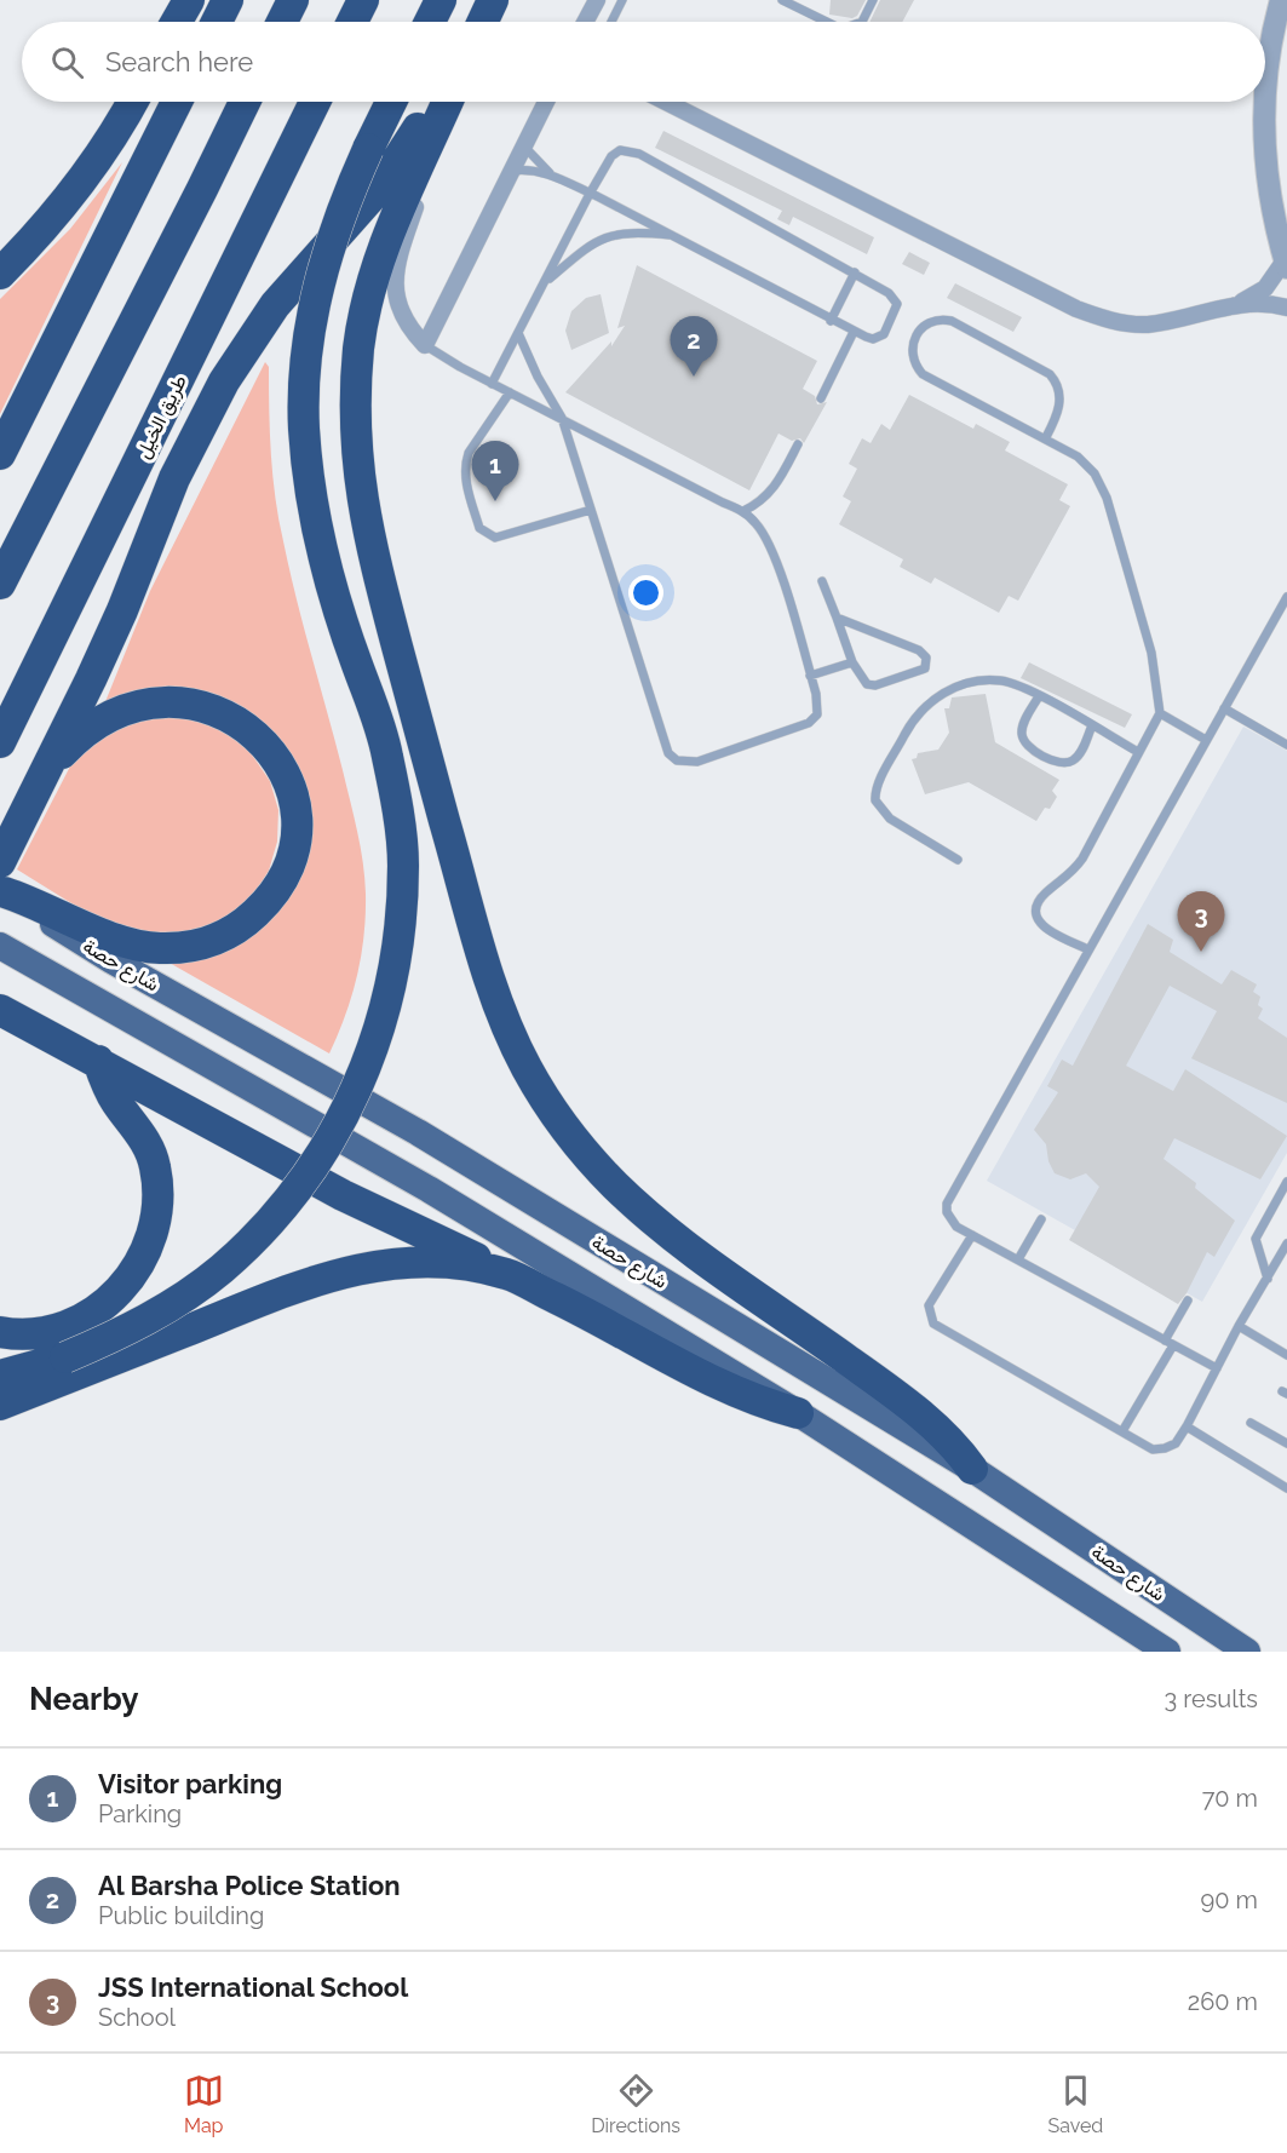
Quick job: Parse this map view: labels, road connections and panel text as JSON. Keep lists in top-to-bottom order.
{
  "streets": {
    "highway": ["طريق الخيل"],
    "main road": ["شارع حصة"]
  },
  "page": {
    "search": "Search here",
    "pins": ["2", "1", "3"],
    "heading": ["Nearby", "3 results"],
    "list": [
      {
        "mark": "1",
        "name": "Visitor parking",
        "note": "Parking",
        "value": "70 m"
      },
      {
        "mark": "2",
        "name": "Al Barsha Police Station",
        "note": "Public building",
        "value": "90 m"
      },
      {
        "mark": "3",
        "name": "JSS International School",
        "note": "School",
        "value": "260 m"
      }
    ],
    "nav": ["Map", "Directions", "Saved"]
  }
}
